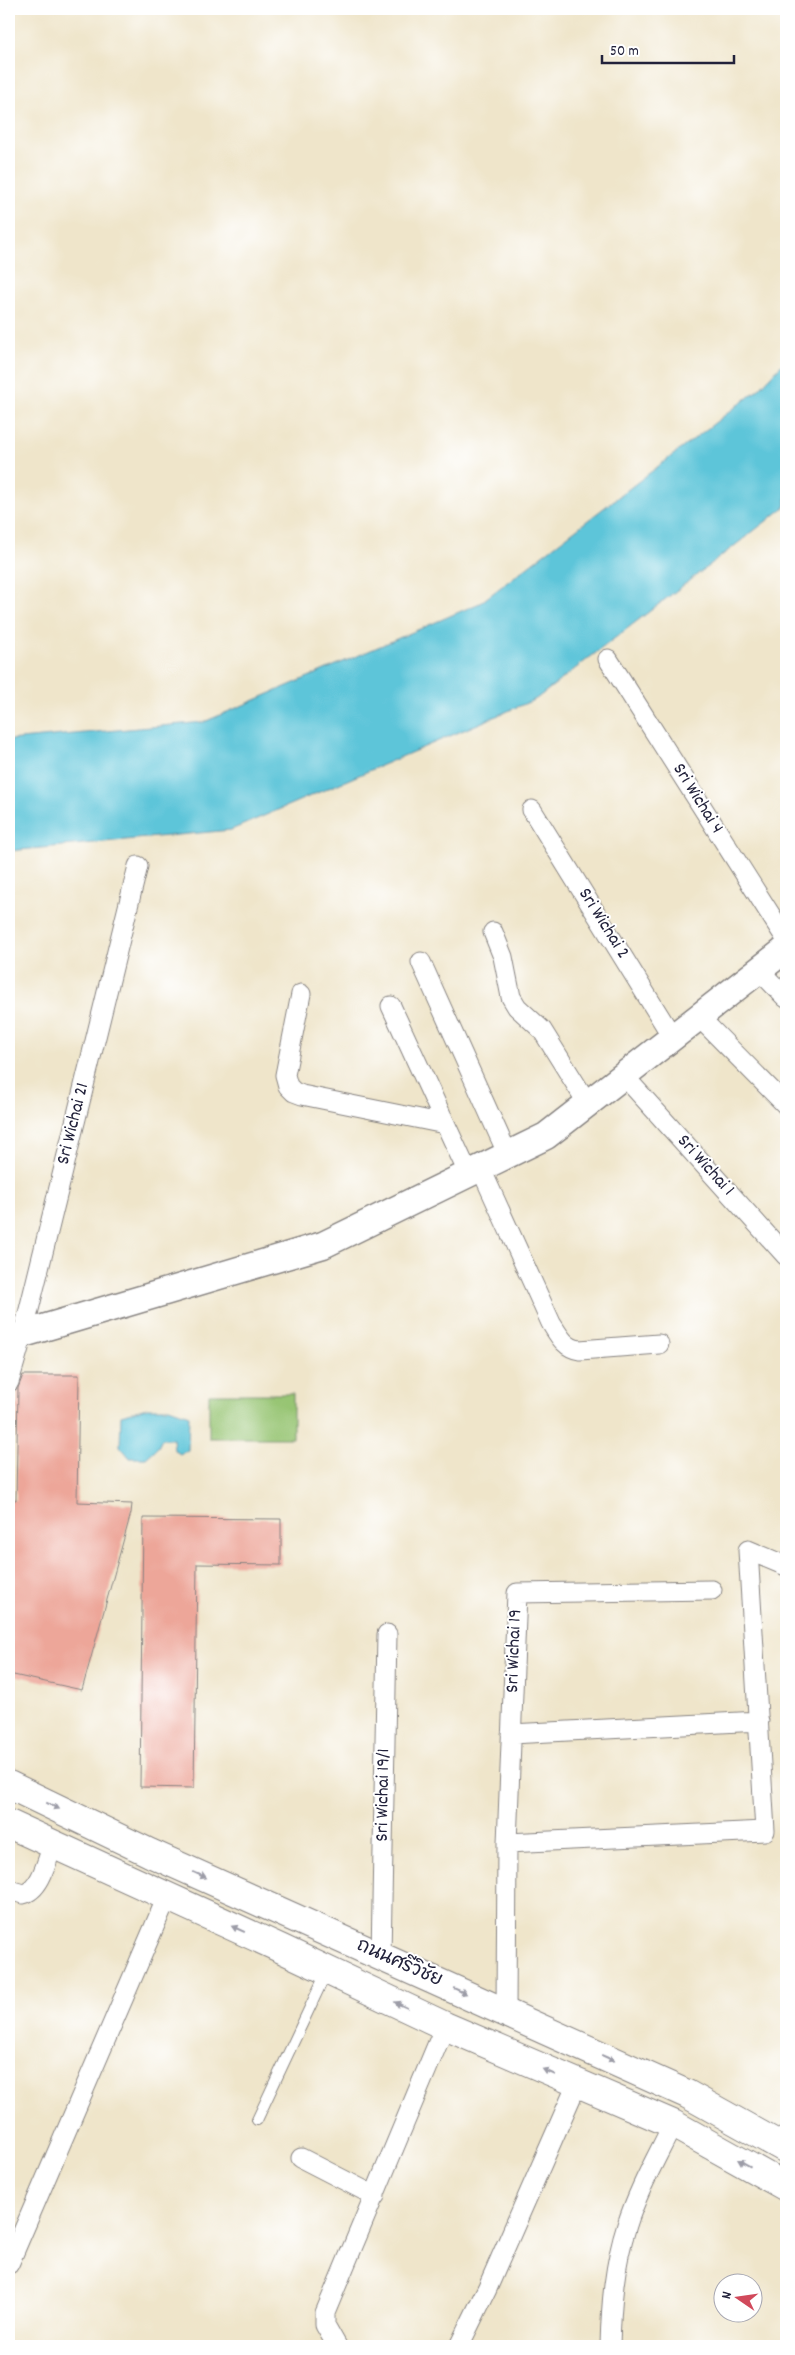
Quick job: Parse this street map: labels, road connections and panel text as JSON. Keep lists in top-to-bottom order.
{
  "streets": {
    "main road": ["ถนนศรีวิชัย"],
    "street": [
      "Sri Wichai 4",
      "Sri Wichai 2",
      "Sri Wichai 21",
      "Sri Wichai 1",
      "Sri Wichai 19",
      "Sri Wichai 19/1"
    ]
  },
  "crossings": [
    ["Sri Wichai 19", "ถนนศรีวิชัย"],
    ["Sri Wichai 19/1", "ถนนศรีวิชัย"]
  ],
  "scale_bar": "50 m",
  "north": "left"
}
